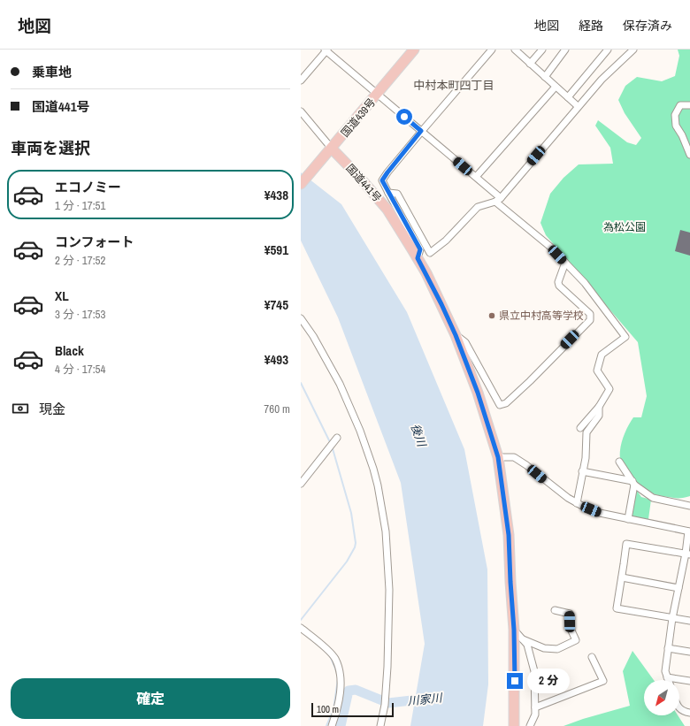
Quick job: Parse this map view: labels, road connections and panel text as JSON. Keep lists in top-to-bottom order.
{
  "streets": {
    "highway": ["国道439号", "国道441号"]
  },
  "crossings": [
    ["国道439号", "国道441号"]
  ],
  "districts": ["中村本町四丁目"],
  "water": ["後川", "川家川"],
  "parks": ["為松公園"],
  "places": ["県立中村高等学校"],
  "scale_bar": "100 m",
  "north": "bottom left",
  "page": {
    "header": "地図",
    "nav": ["地図", "経路", "保存済み"],
    "banner": ["乗車地", "国道441号"],
    "heading": "車両を選択",
    "list": [
      {
        "name": "エコノミー",
        "note": "1 分 · 17:51",
        "value": "¥438"
      },
      {
        "name": "コンフォート",
        "note": "2 分 · 17:52",
        "value": "¥591"
      },
      {
        "name": "XL",
        "note": "3 分 · 17:53",
        "value": "¥745"
      },
      {
        "name": "Black",
        "note": "4 分 · 17:54",
        "value": "¥493"
      }
    ],
    "pay": ["現金", "760 m"],
    "bubble": "2 分",
    "buttons": "確定",
    "scale": "100 m"
  }
}
